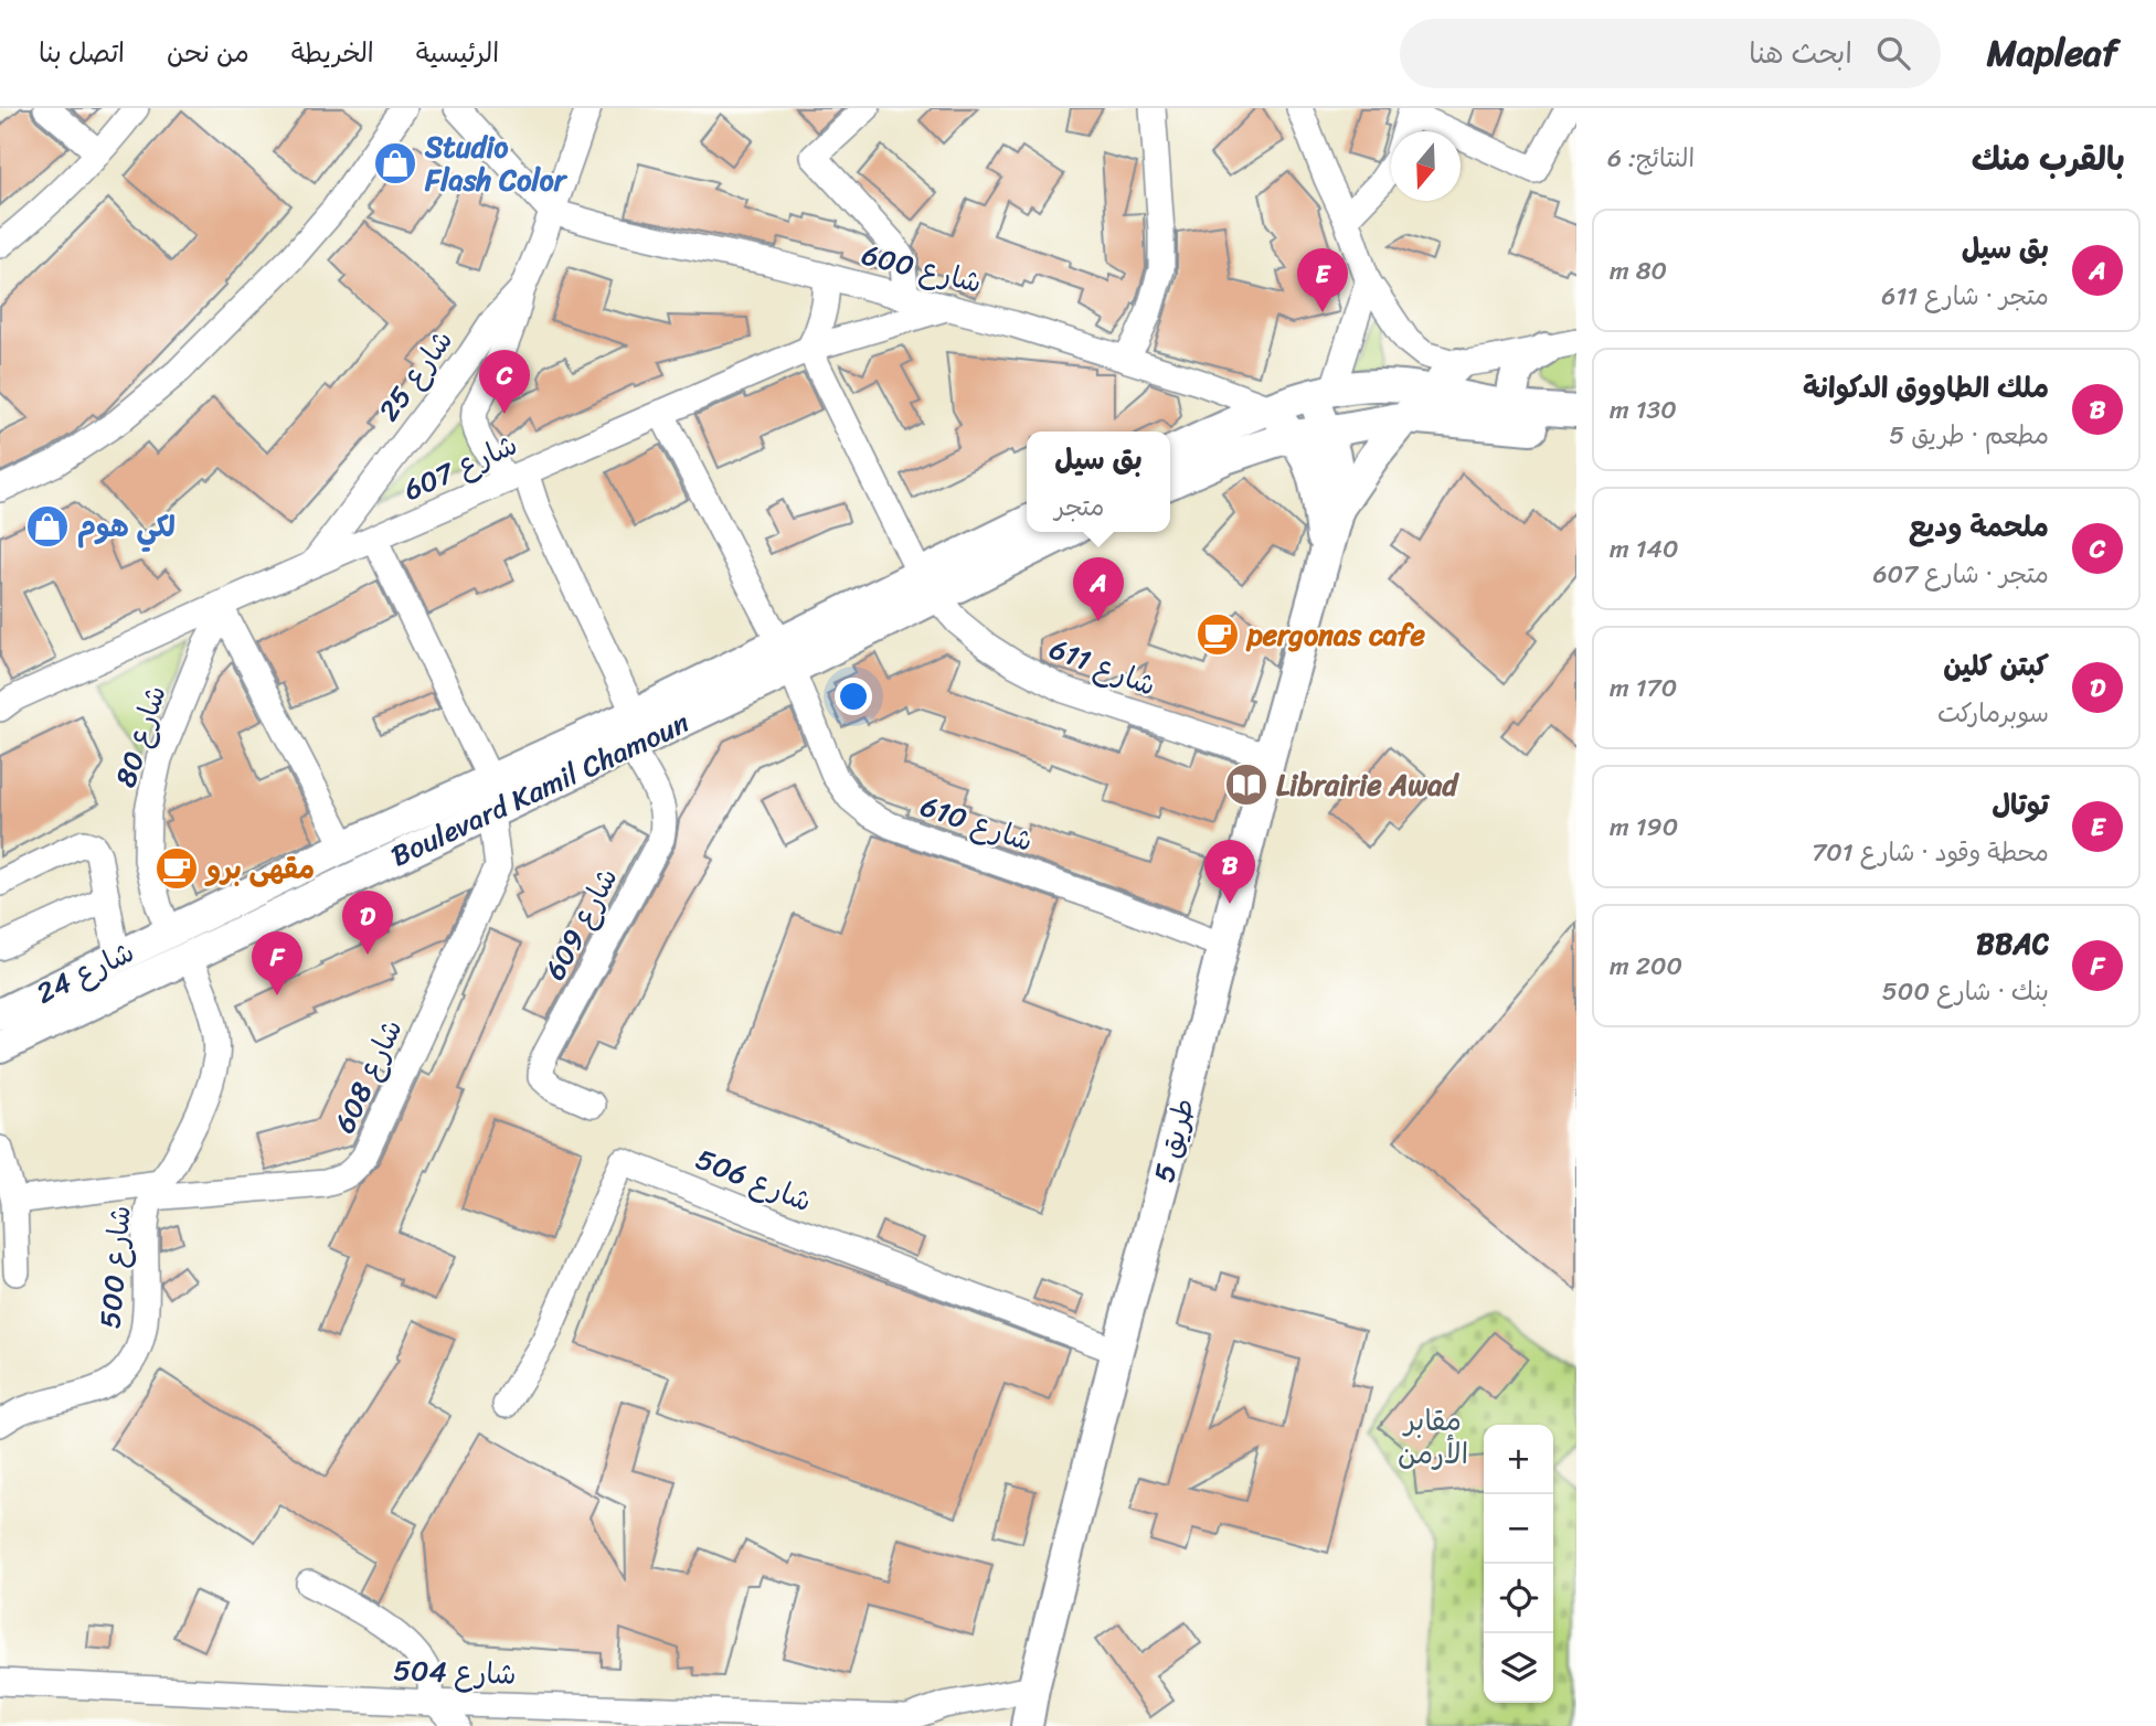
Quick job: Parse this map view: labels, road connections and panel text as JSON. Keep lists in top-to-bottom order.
{
  "streets": {
    "main road": ["Boulevard Kamil Chamoun", "شارع 24", "طريق 5"],
    "street": [
      "شارع 600",
      "شارع 25",
      "شارع 607",
      "شارع 611",
      "شارع 80",
      "شارع 610",
      "شارع 609",
      "شارع 608",
      "شارع 506",
      "شارع 500",
      "شارع 504"
    ]
  },
  "crossings": [
    ["شارع 600", "شارع 25"],
    ["شارع 600", "شارع 607"],
    ["شارع 25", "شارع 607"],
    ["شارع 607", "شارع 611"],
    ["شارع 607", "شارع 80"],
    ["شارع 607", "شارع 610"],
    ["شارع 611", "Boulevard Kamil Chamoun"],
    ["شارع 611", "طريق 5"],
    ["شارع 80", "Boulevard Kamil Chamoun"],
    ["شارع 80", "شارع 24"],
    ["Boulevard Kamil Chamoun", "شارع 610"],
    ["Boulevard Kamil Chamoun", "شارع 609"],
    ["Boulevard Kamil Chamoun", "شارع 24"],
    ["Boulevard Kamil Chamoun", "شارع 608"],
    ["Boulevard Kamil Chamoun", "شارع 500"],
    ["شارع 610", "طريق 5"],
    ["شارع 608", "شارع 500"],
    ["طريق 5", "شارع 506"],
    ["طريق 5", "شارع 504"]
  ],
  "parks": ["مقابر الأرمن"],
  "places": {
    "shop": ["Studio Flash Color", "لكي هوم"],
    "cafe": ["pergonas cafe", "مقهى برو"],
    "library": ["Librairie Awad"]
  },
  "north": "bottom",
  "page": {
    "header": "Mapleaf",
    "search": "ابحث هنا",
    "nav": [
      "الرئيسية",
      "الخريطة",
      "من نحن",
      "اتصل بنا"
    ],
    "heading": ["بالقرب منك", "النتائج: 6"],
    "list": [
      {
        "mark": "A",
        "name": "بق سيل",
        "note": "متجر · شارع 611",
        "value": "80 m"
      },
      {
        "mark": "B",
        "name": "ملك الطاووق الدكوانة",
        "note": "مطعم · طريق 5",
        "value": "130 m"
      },
      {
        "mark": "C",
        "name": "ملحمة وديع",
        "note": "متجر · شارع 607",
        "value": "140 m"
      },
      {
        "mark": "D",
        "name": "كبتن كلين",
        "note": "سوبرماركت",
        "value": "170 m"
      },
      {
        "mark": "E",
        "name": "توتال",
        "note": "محطة وقود · شارع 701",
        "value": "190 m"
      },
      {
        "mark": "F",
        "name": "BBAC",
        "note": "بنك · شارع 500",
        "value": "200 m"
      }
    ],
    "pins": [
      "E",
      "C",
      "A",
      "B",
      "D",
      "F"
    ],
    "popup": ["بق سيل", "متجر"],
    "map_buttons": ["+", "−"]
  }
}
